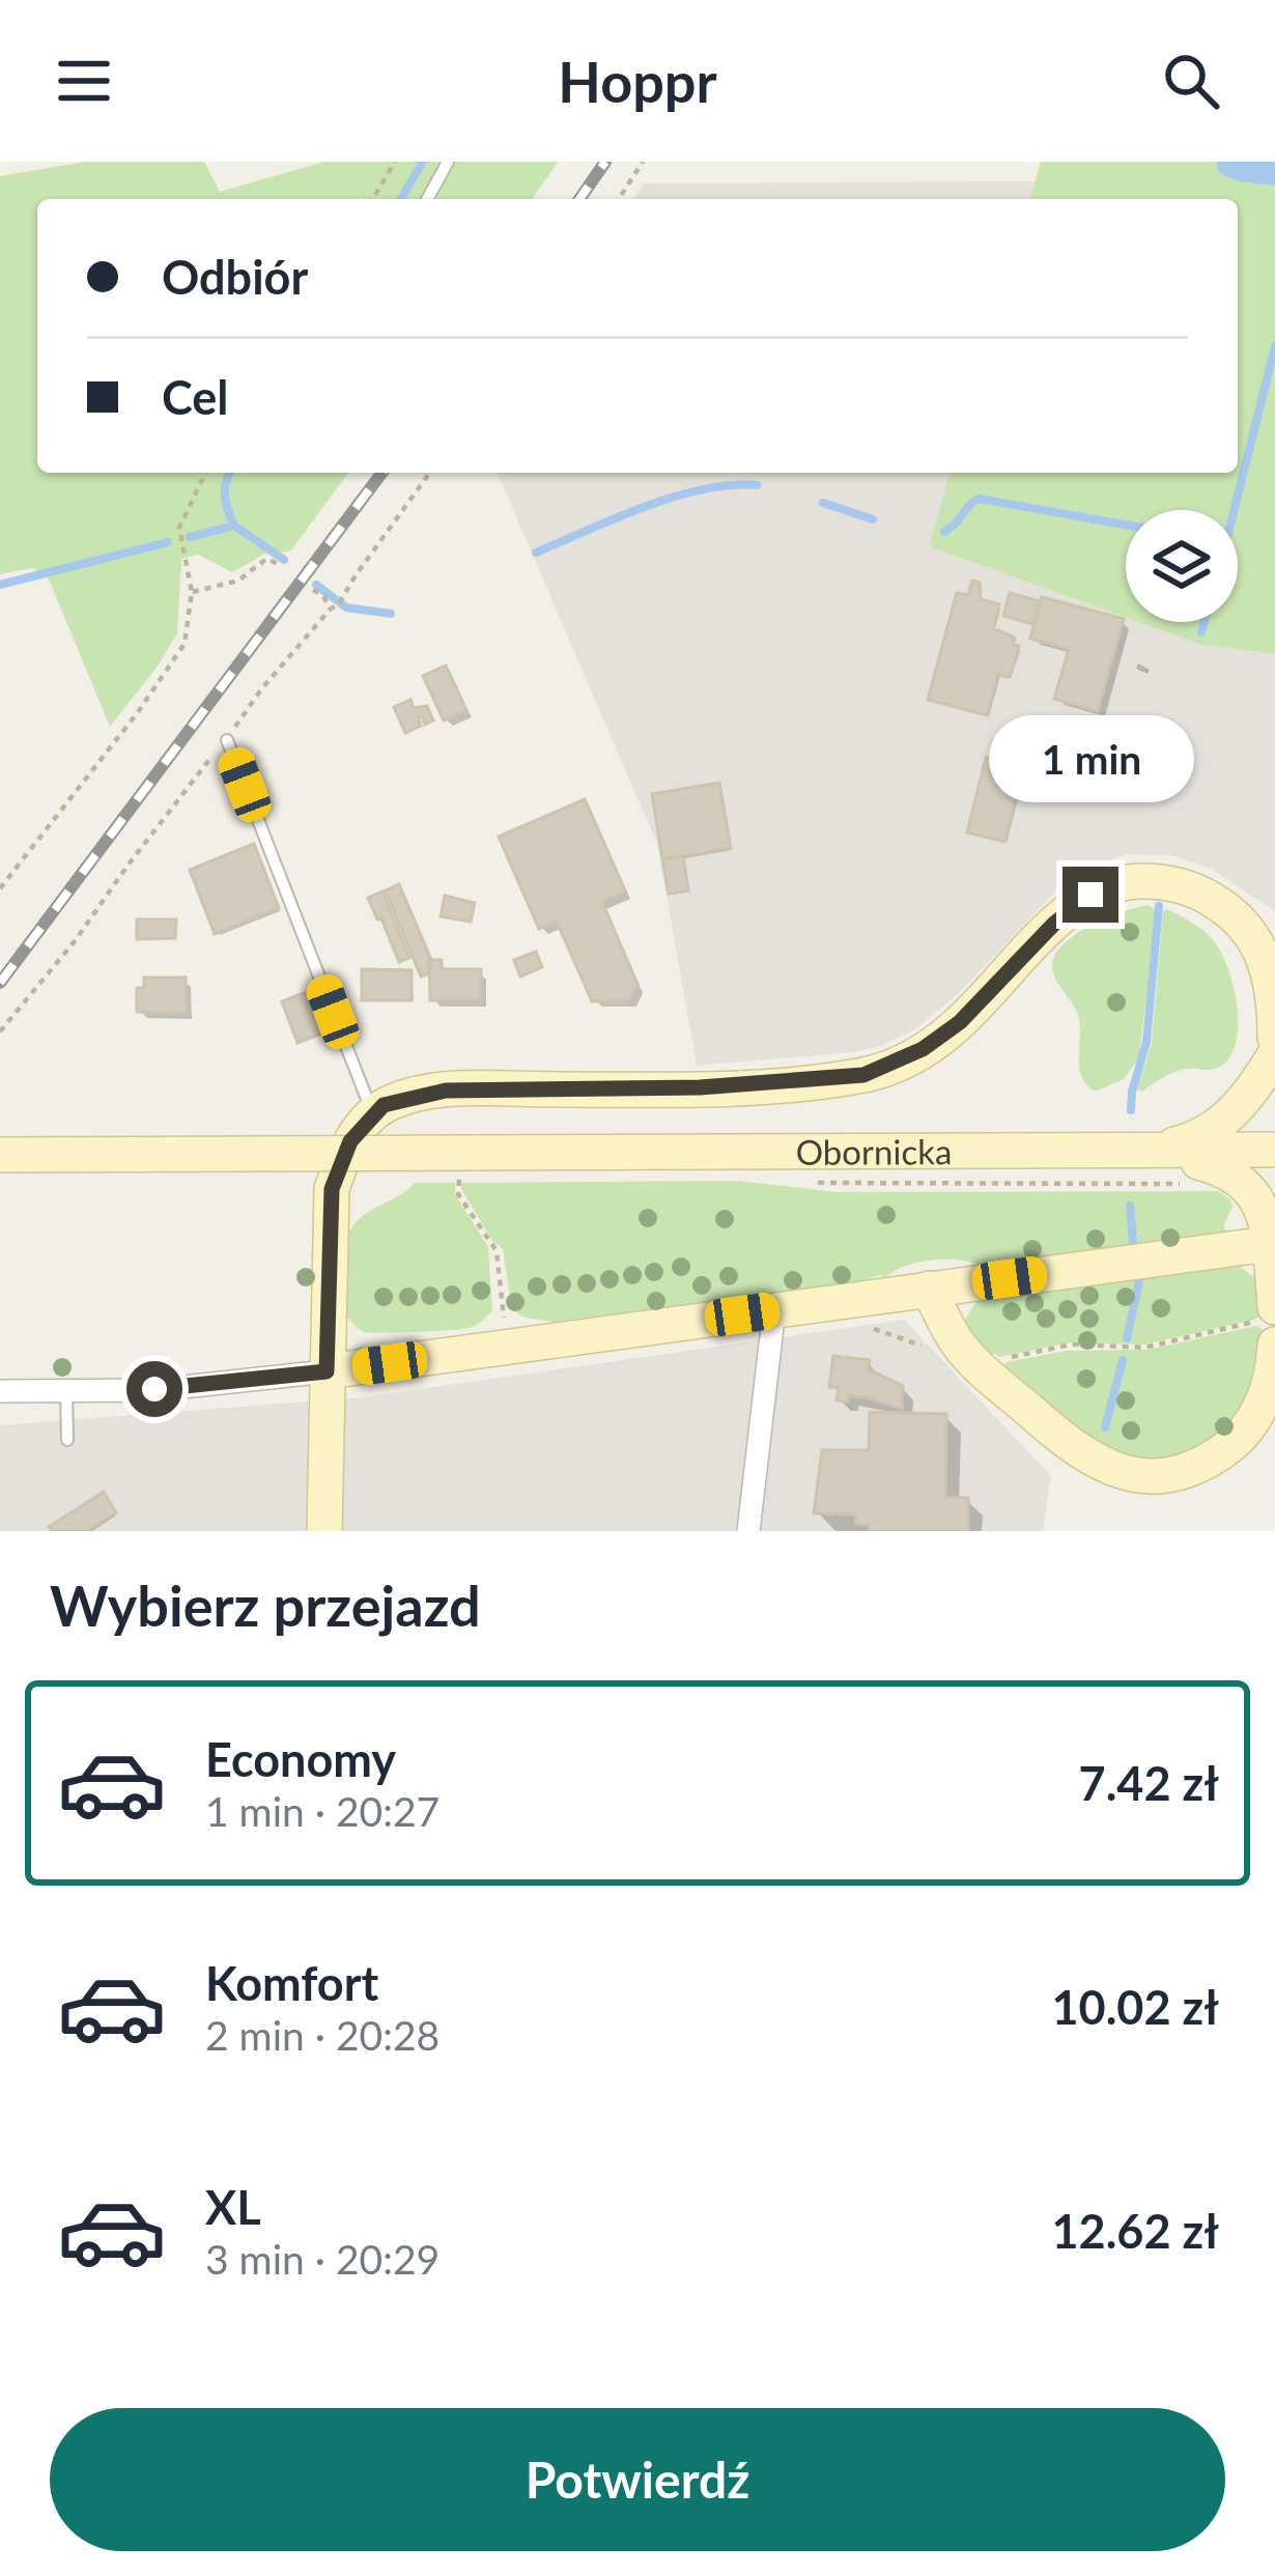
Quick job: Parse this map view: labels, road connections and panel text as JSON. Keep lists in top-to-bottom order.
{
  "streets": {
    "street": ["Obornicka"]
  },
  "page": {
    "header": "Hoppr",
    "banner": ["Odbiór", "Cel"],
    "bubble": "1 min",
    "heading": "Wybierz przejazd",
    "list": [
      {
        "name": "Economy",
        "note": "1 min · 20:27",
        "value": "7.42 zł"
      },
      {
        "name": "Komfort",
        "note": "2 min · 20:28",
        "value": "10.02 zł"
      },
      {
        "name": "XL",
        "note": "3 min · 20:29",
        "value": "12.62 zł"
      }
    ],
    "buttons": "Potwierdź"
  }
}
